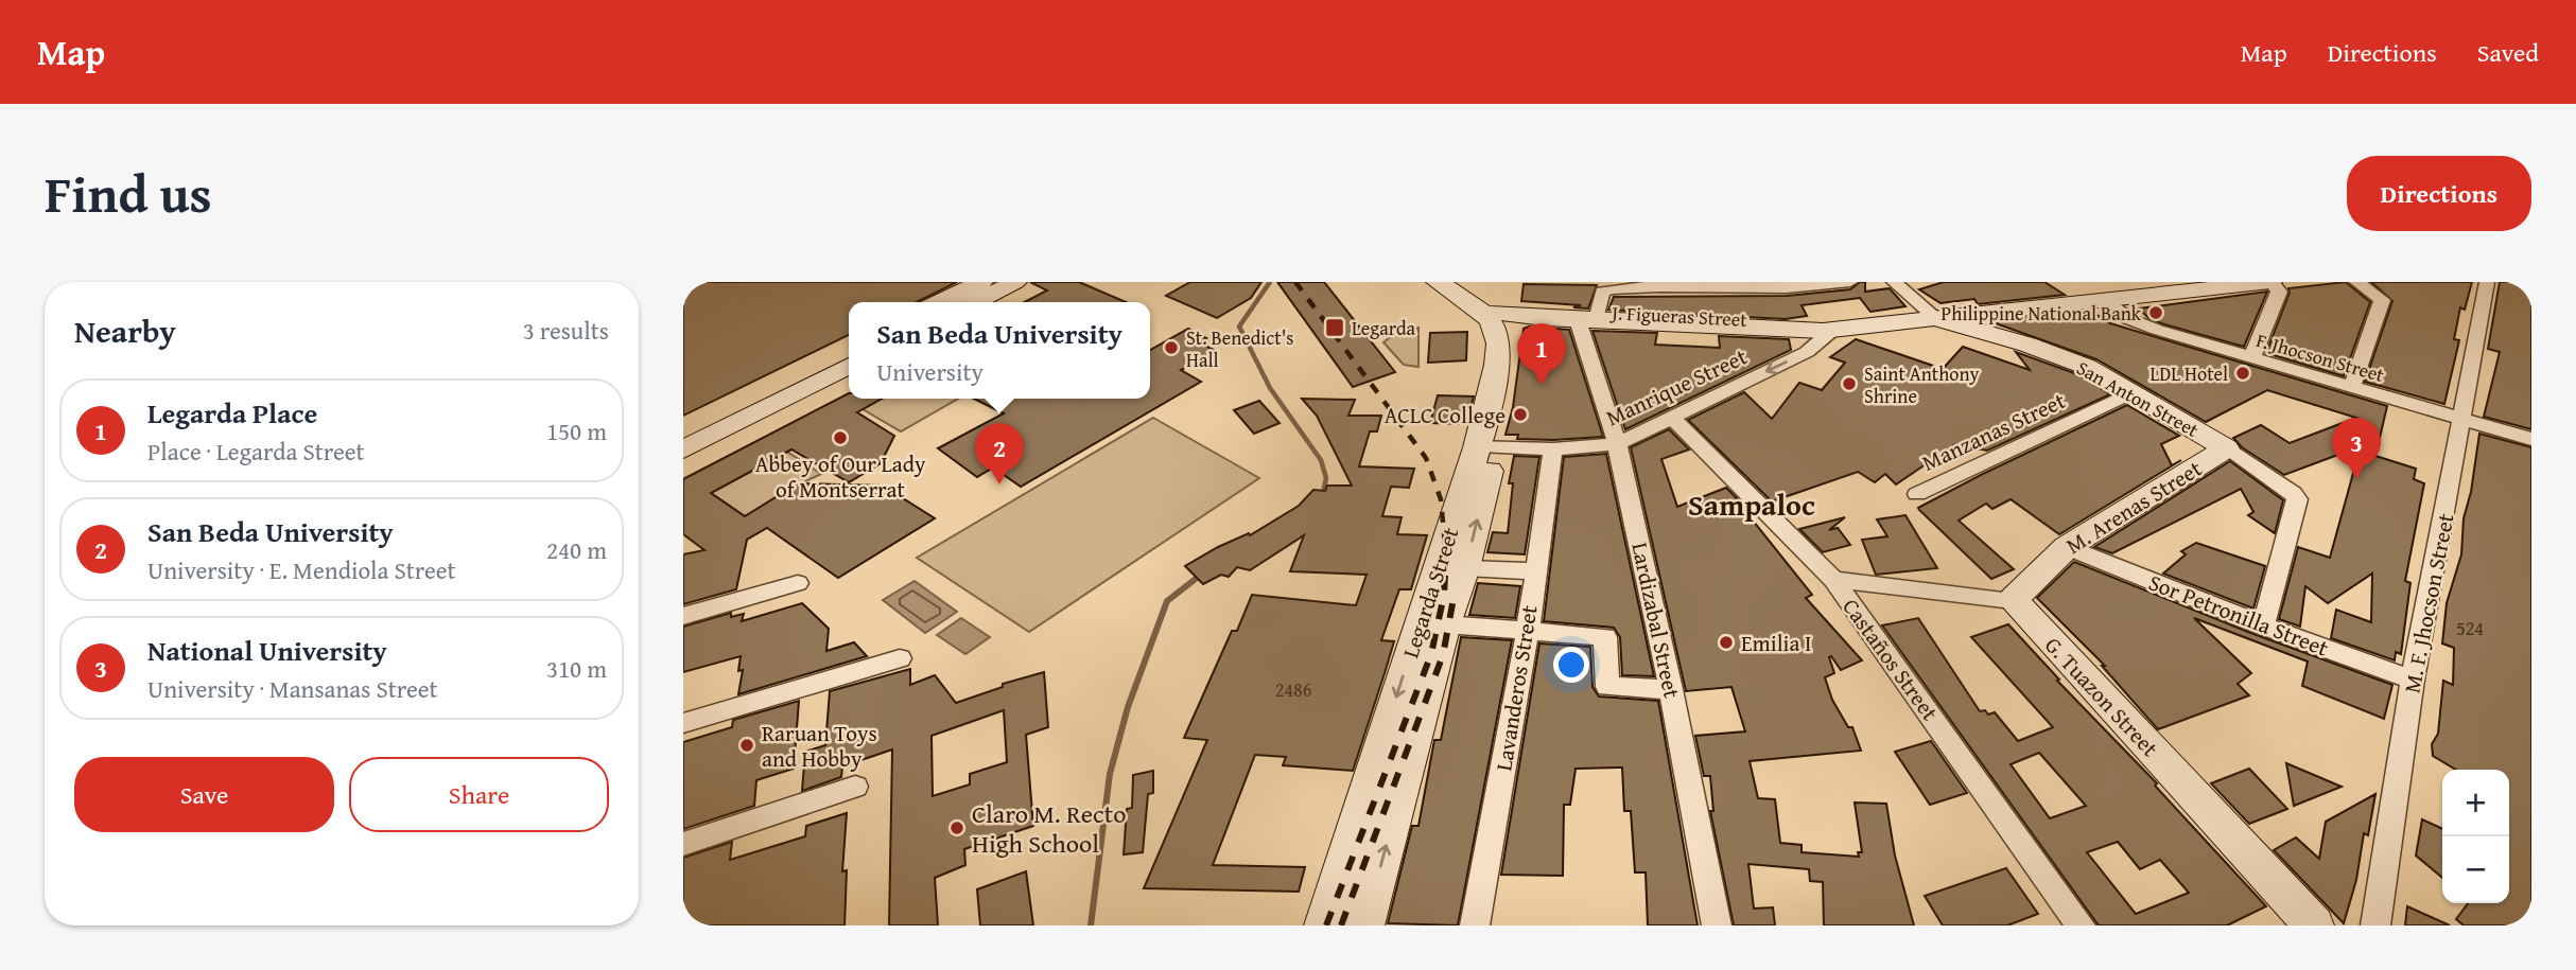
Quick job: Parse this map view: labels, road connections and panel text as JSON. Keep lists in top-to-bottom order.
{
  "streets": {
    "street": [
      "J. Figueras Street",
      "F. Jhocson Street",
      "Manrique Street",
      "San Anton Street",
      "Manzanas Street",
      "M. Arenas Street",
      "Legarda Street",
      "M. F. Jhocson Street",
      "Sor Petronilla Street",
      "Lardizabal Street",
      "Castaños Street",
      "Lavanderos Street",
      "G. Tuazon Street"
    ]
  },
  "crossings": [
    ["J. Figueras Street", "F. Jhocson Street"],
    ["J. Figueras Street", "Manrique Street"],
    ["J. Figueras Street", "San Anton Street"],
    ["J. Figueras Street", "Legarda Street"],
    ["J. Figueras Street", "Lardizabal Street"],
    ["F. Jhocson Street", "M. F. Jhocson Street"],
    ["Manrique Street", "Legarda Street"],
    ["Manrique Street", "Lardizabal Street"],
    ["Manrique Street", "Castaños Street"],
    ["Manrique Street", "Lavanderos Street"],
    ["San Anton Street", "Manzanas Street"],
    ["San Anton Street", "M. Arenas Street"],
    ["San Anton Street", "Sor Petronilla Street"],
    ["M. Arenas Street", "Sor Petronilla Street"],
    ["M. Arenas Street", "G. Tuazon Street"],
    ["M. F. Jhocson Street", "Sor Petronilla Street"]
  ],
  "one_way": ["Manrique Street"],
  "districts": ["Sampaloc"],
  "places": {
    "other": [
      "Philippine National Bank",
      "St. Benedict's Hall",
      "LDL Hotel",
      "Saint Anthony Shrine",
      "ACLC College",
      "Abbey of Our Lady of Montserrat",
      "Emilia I",
      "Raruan Toys and Hobby",
      "Claro M. Recto High School"
    ],
    "transit": ["Legarda"]
  },
  "house_numbers": ["524", "2486"],
  "page": {
    "header": "Map",
    "nav": ["Map", "Directions", "Saved"],
    "title": "Find us",
    "buttons": [
      "Directions",
      ["Save", "Share"]
    ],
    "heading": ["Nearby", "3 results"],
    "popup": ["San Beda University", "University"],
    "pins": ["1", "3", "2"],
    "list": [
      {
        "mark": "1",
        "name": "Legarda Place",
        "note": "Place · Legarda Street",
        "value": "150 m"
      },
      {
        "mark": "2",
        "name": "San Beda University",
        "note": "University · E. Mendiola Street",
        "value": "240 m"
      },
      {
        "mark": "3",
        "name": "National University",
        "note": "University · Mansanas Street",
        "value": "310 m"
      }
    ],
    "map_buttons": ["+", "−"]
  }
}
